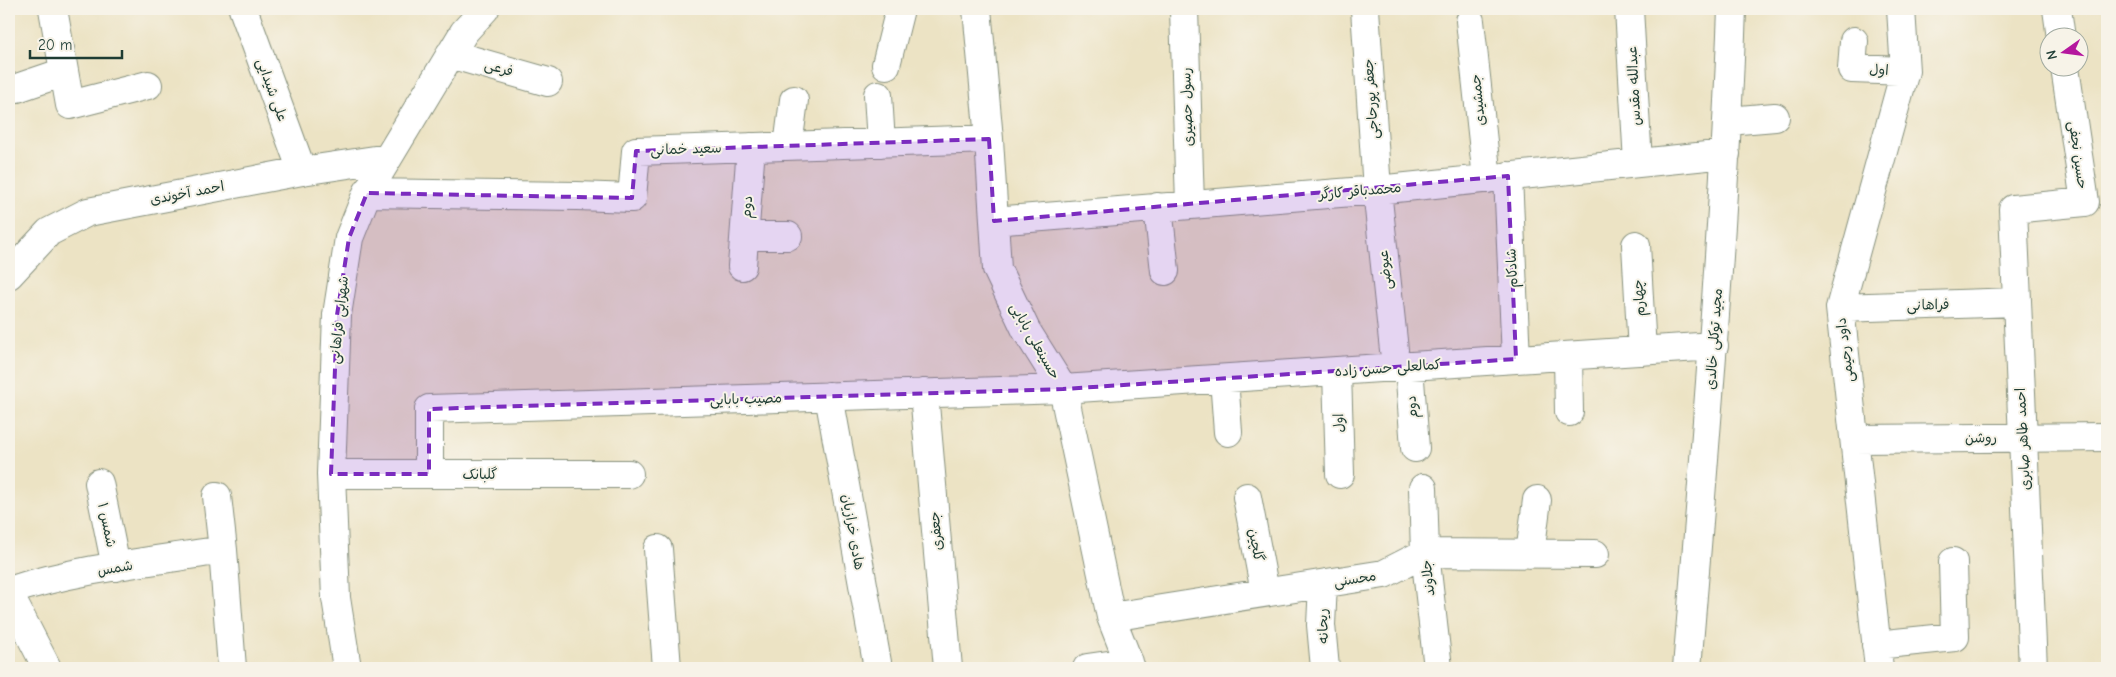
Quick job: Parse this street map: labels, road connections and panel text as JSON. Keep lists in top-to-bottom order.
{
  "streets": {
    "street": [
      "فرعی",
      "اول",
      "عبدالله مقدس",
      "علی شیدایی",
      "جعفر پورحاجی",
      "جمشیدی",
      "رسول حصیری",
      "سعید خمانی",
      "حسین نجفی",
      "محمدباقر کارگر",
      "احمد آخوندی",
      "دوم",
      "شادکام",
      "عیوضی",
      "چهارم",
      "فراهانی",
      "شهرابی فراهانی",
      "مجید توکلی خالدی",
      "حسینعلی بابایی",
      "داود رحیمی",
      "کمالعلی حسن زاده",
      "مصیب بابایی",
      "روشن",
      "احمد طاهر صابری",
      "گلبانک",
      "شمس ۱",
      "جعفری",
      "هادی خرازیان",
      "گلچین",
      "شمس",
      "جلاوند",
      "محسنی",
      "ریحانه"
    ]
  },
  "crossings": [
    ["فرعی", "شهرابی فراهانی"],
    ["اول", "داود رحیمی"],
    ["اول", "کمالعلی حسن زاده"],
    ["عبدالله مقدس", "محمدباقر کارگر"],
    ["علی شیدایی", "احمد آخوندی"],
    ["جعفر پورحاجی", "محمدباقر کارگر"],
    ["جعفر پورحاجی", "عیوضی"],
    ["جمشیدی", "محمدباقر کارگر"],
    ["جمشیدی", "شادکام"],
    ["رسول حصیری", "محمدباقر کارگر"],
    ["سعید خمانی", "دوم"],
    ["سعید خمانی", "شهرابی فراهانی"],
    ["سعید خمانی", "حسینعلی بابایی"],
    ["حسین نجفی", "احمد طاهر صابری"],
    ["محمدباقر کارگر", "شادکام"],
    ["محمدباقر کارگر", "عیوضی"],
    ["محمدباقر کارگر", "مجید توکلی خالدی"],
    ["محمدباقر کارگر", "حسینعلی بابایی"],
    ["احمد آخوندی", "شهرابی فراهانی"],
    ["دوم", "عیوضی"],
    ["دوم", "کمالعلی حسن زاده"],
    ["شادکام", "کمالعلی حسن زاده"],
    ["عیوضی", "کمالعلی حسن زاده"],
    ["چهارم", "کمالعلی حسن زاده"],
    ["فراهانی", "داود رحیمی"],
    ["فراهانی", "احمد طاهر صابری"],
    ["شهرابی فراهانی", "گلبانک"],
    ["مجید توکلی خالدی", "کمالعلی حسن زاده"],
    ["حسینعلی بابایی", "کمالعلی حسن زاده"],
    ["حسینعلی بابایی", "مصیب بابایی"],
    ["حسینعلی بابایی", "محسنی"],
    ["داود رحیمی", "روشن"],
    ["کمالعلی حسن زاده", "مصیب بابایی"],
    ["مصیب بابایی", "گلبانک"],
    ["مصیب بابایی", "جعفری"],
    ["مصیب بابایی", "هادی خرازیان"],
    ["روشن", "احمد طاهر صابری"],
    ["شمس ۱", "شمس"],
    ["گلچین", "محسنی"],
    ["جلاوند", "محسنی"],
    ["محسنی", "ریحانه"]
  ],
  "scale_bar": "20 m",
  "north": "left"
}
